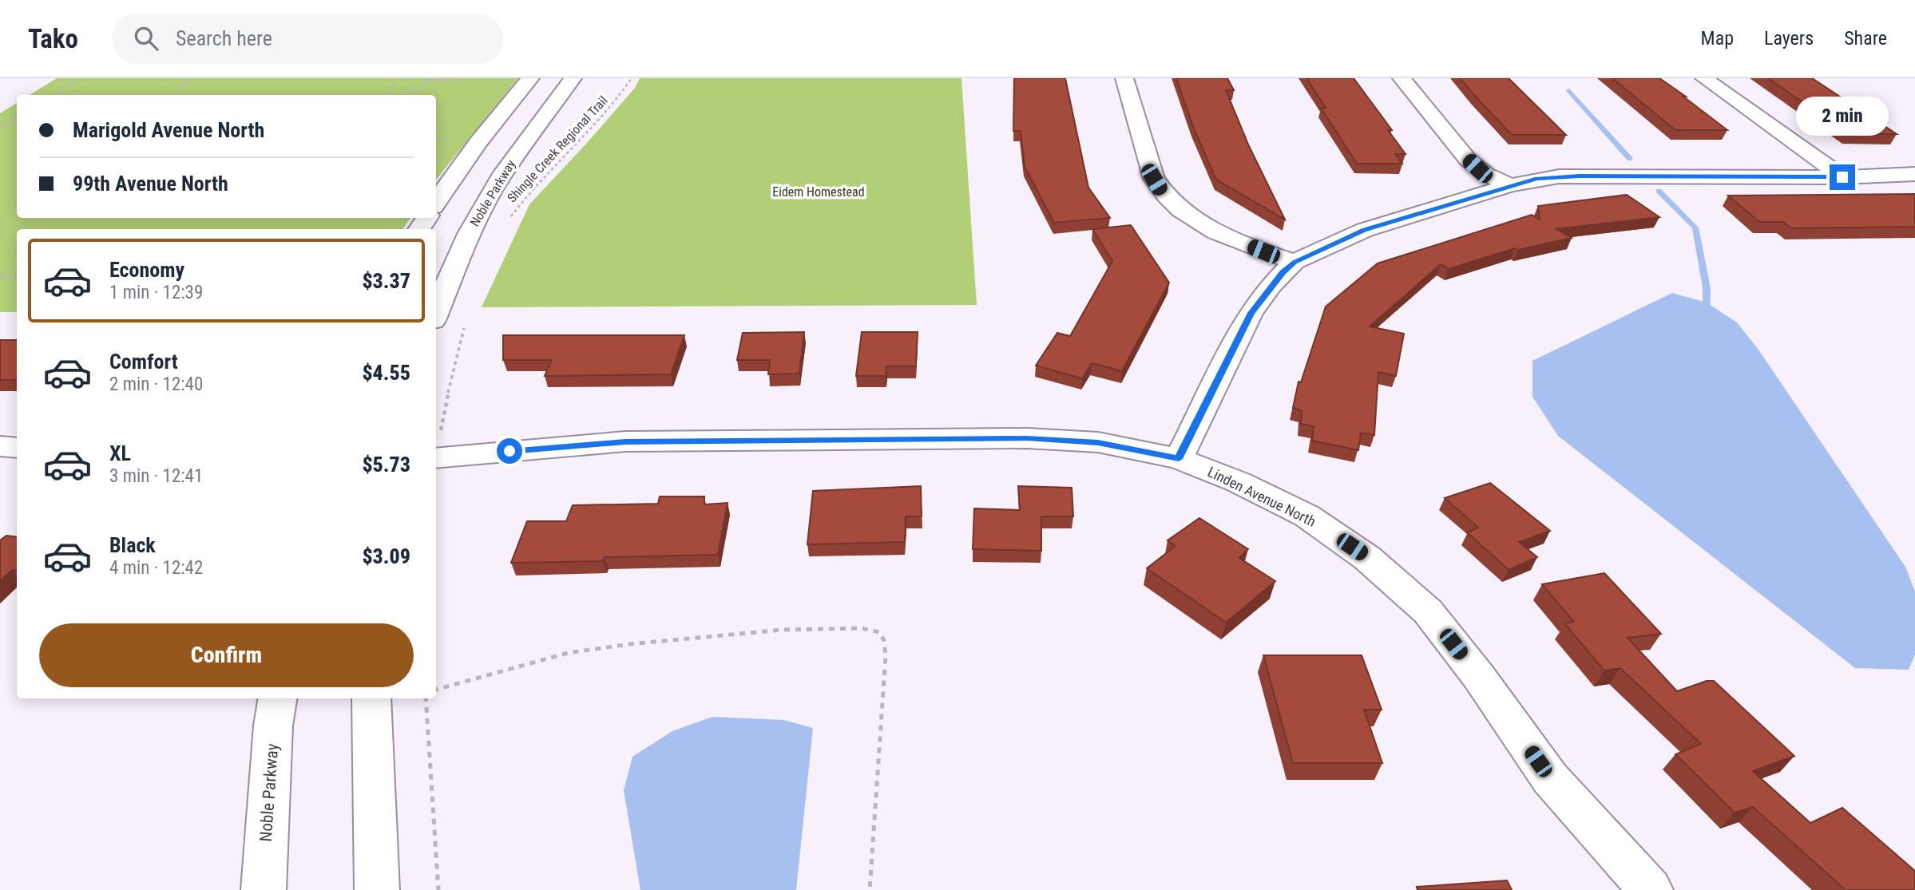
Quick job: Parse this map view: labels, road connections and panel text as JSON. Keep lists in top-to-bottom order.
{
  "streets": {
    "street": ["Noble Parkway", "Linden Avenue North"],
    "path": ["Shingle Creek Regional Trail"]
  },
  "parks": ["Eidem Homestead"],
  "page": {
    "header": "Tako",
    "search": "Search here",
    "nav": ["Map", "Layers", "Share"],
    "banner": ["Marigold Avenue North", "99th Avenue North"],
    "bubble": "2 min",
    "list": [
      {
        "name": "Economy",
        "note": "1 min · 12:39",
        "value": "$3.37"
      },
      {
        "name": "Comfort",
        "note": "2 min · 12:40",
        "value": "$4.55"
      },
      {
        "name": "XL",
        "note": "3 min · 12:41",
        "value": "$5.73"
      },
      {
        "name": "Black",
        "note": "4 min · 12:42",
        "value": "$3.09"
      }
    ],
    "buttons": "Confirm"
  }
}
